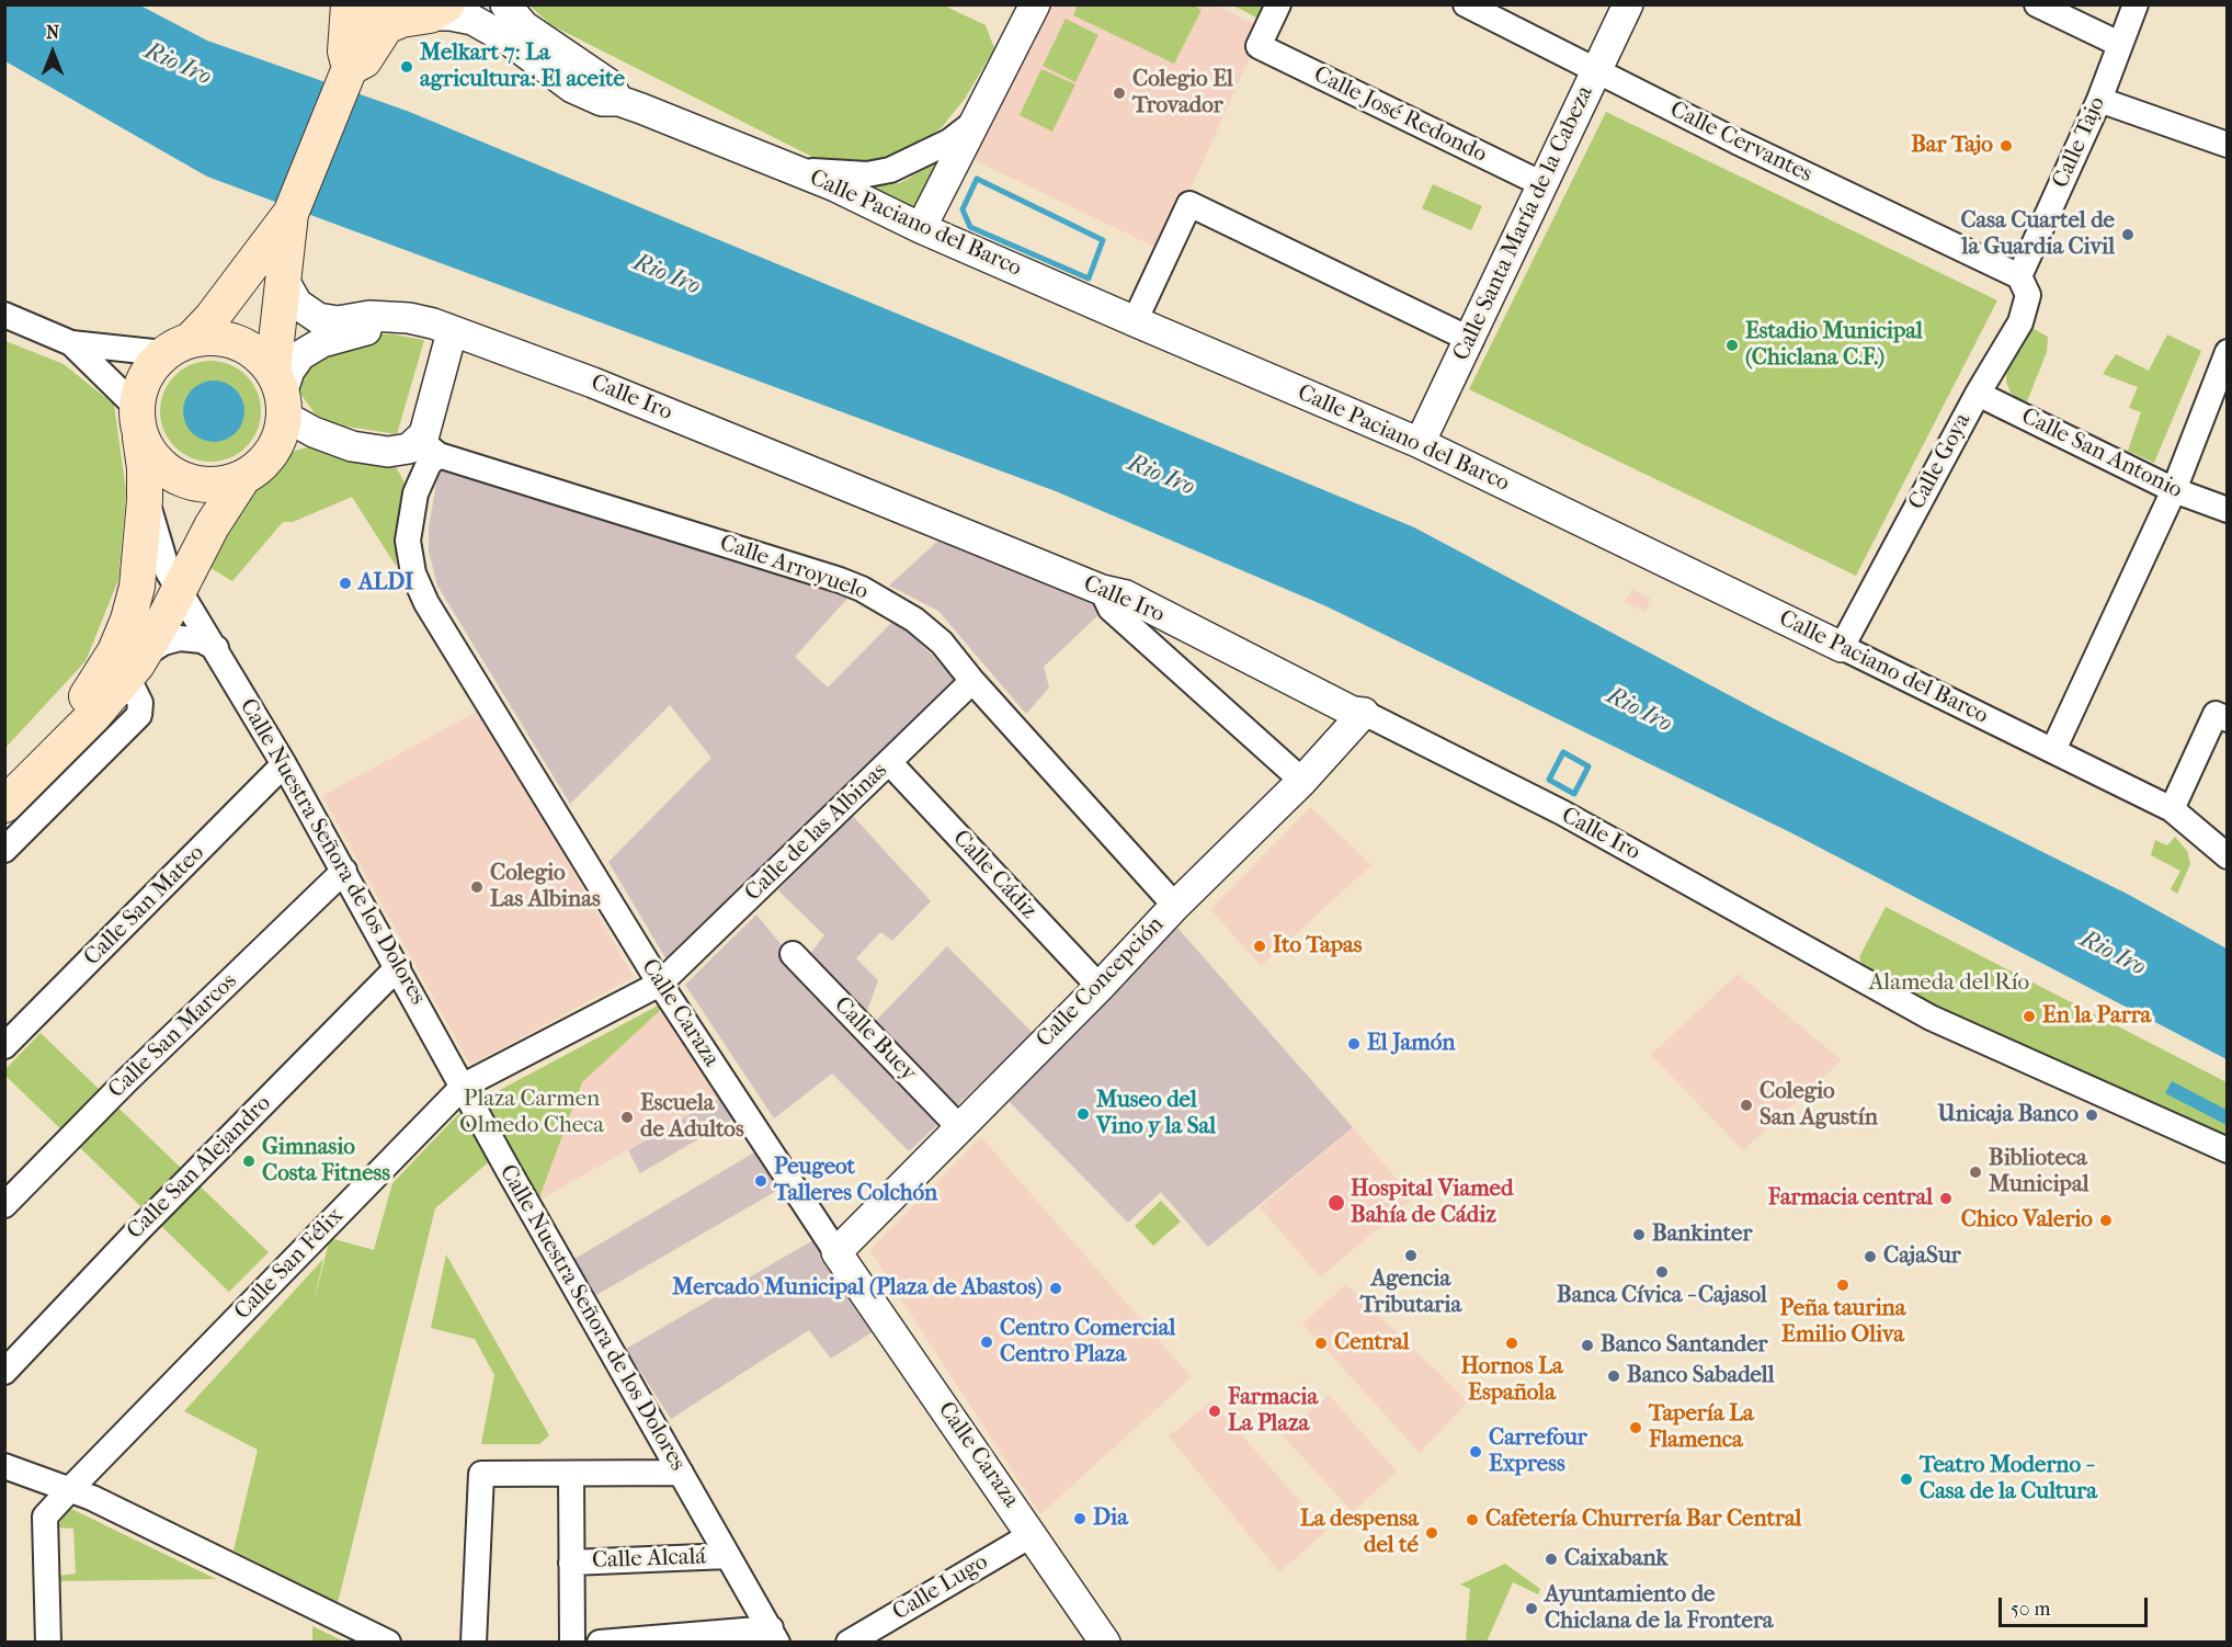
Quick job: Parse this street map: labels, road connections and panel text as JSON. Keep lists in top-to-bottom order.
{
  "streets": {
    "street": [
      "Calle José Redondo",
      "Calle Cervantes",
      "Calle Tajo",
      "Calle Paciano del Barco",
      "Calle Santa María de la Cabeza",
      "Calle Iro",
      "Calle San Antonio",
      "Calle Goya",
      "Calle Arroyuelo",
      "Calle de las Albinas",
      "Calle Nuestra Señora de los Dolores",
      "Calle Cádiz",
      "Calle San Mateo",
      "Calle Concepción",
      "Calle Caraza",
      "Calle San Marcos",
      "Calle Buey",
      "Calle San Alejandro",
      "Calle San Félix",
      "Calle Alcalá",
      "Calle Lugo"
    ]
  },
  "crossings": [
    ["Calle José Redondo", "Calle Santa María de la Cabeza"],
    ["Calle Cervantes", "Calle Tajo"],
    ["Calle Cervantes", "Calle Santa María de la Cabeza"],
    ["Calle Cervantes", "Calle Goya"],
    ["Calle Tajo", "Calle Goya"],
    ["Calle Paciano del Barco", "Calle Santa María de la Cabeza"],
    ["Calle Paciano del Barco", "Calle Goya"],
    ["Calle Iro", "Calle Concepción"],
    ["Calle San Antonio", "Calle Goya"],
    ["Calle Arroyuelo", "Calle de las Albinas"],
    ["Calle Arroyuelo", "Calle Concepción"],
    ["Calle Arroyuelo", "Calle Caraza"],
    ["Calle de las Albinas", "Calle Cádiz"],
    ["Calle de las Albinas", "Calle Caraza"],
    ["Calle de las Albinas", "Calle San Félix"],
    ["Calle Nuestra Señora de los Dolores", "Calle San Mateo"],
    ["Calle Nuestra Señora de los Dolores", "Calle San Marcos"],
    ["Calle Nuestra Señora de los Dolores", "Calle San Alejandro"],
    ["Calle Nuestra Señora de los Dolores", "Calle San Félix"],
    ["Calle Nuestra Señora de los Dolores", "Calle Alcalá"],
    ["Calle Cádiz", "Calle Concepción"],
    ["Calle Concepción", "Calle Caraza"],
    ["Calle Concepción", "Calle Buey"],
    ["Calle Caraza", "Calle San Félix"],
    ["Calle Caraza", "Calle Lugo"]
  ],
  "water": ["Rio Iro"],
  "parks": ["Alameda del Río", "Plaza Carmen Olmedo Checa"],
  "places": [
    "Melkart 7: La agricultura: El aceite",
    "Colegio El Trovador",
    "Bar Tajo",
    "Casa Cuartel de la Guardia Civil",
    "Estadio Municipal (Chiclana C.F.)",
    "ALDI",
    "Colegio Las Albinas",
    "Ito Tapas",
    "En la Parra",
    "El Jamón",
    "Colegio San Agustín",
    "Museo del Vino y la Sal",
    "Unicaja Banco",
    "Escuela de Adultos",
    "Gimnasio Costa Fitness",
    "Biblioteca Municipal",
    "Peugeot Talleres Colchón",
    "Farmacia central",
    "Hospital Viamed Bahía de Cádiz",
    "Chico Valerio",
    "Bankinter",
    "Agencia Tributaria",
    "CajaSur",
    "Banca Cívica - Cajasol",
    "Peña taurina Emilio Oliva",
    "Mercado Municipal (Plaza de Abastos)",
    "Centro Comercial Centro Plaza",
    "Central",
    "Hornos La Española",
    "Banco Santander",
    "Banco Sabadell",
    "Farmacia La Plaza",
    "Tapería La Flamenca",
    "Carrefour Express",
    "Teatro Moderno - Casa de la Cultura",
    "Dia",
    "Cafetería Churrería Bar Central",
    "La despensa del té",
    "Caixabank",
    "Ayuntamiento de Chiclana de la Frontera"
  ],
  "scale_bar": "50 m",
  "north": "top"
}
